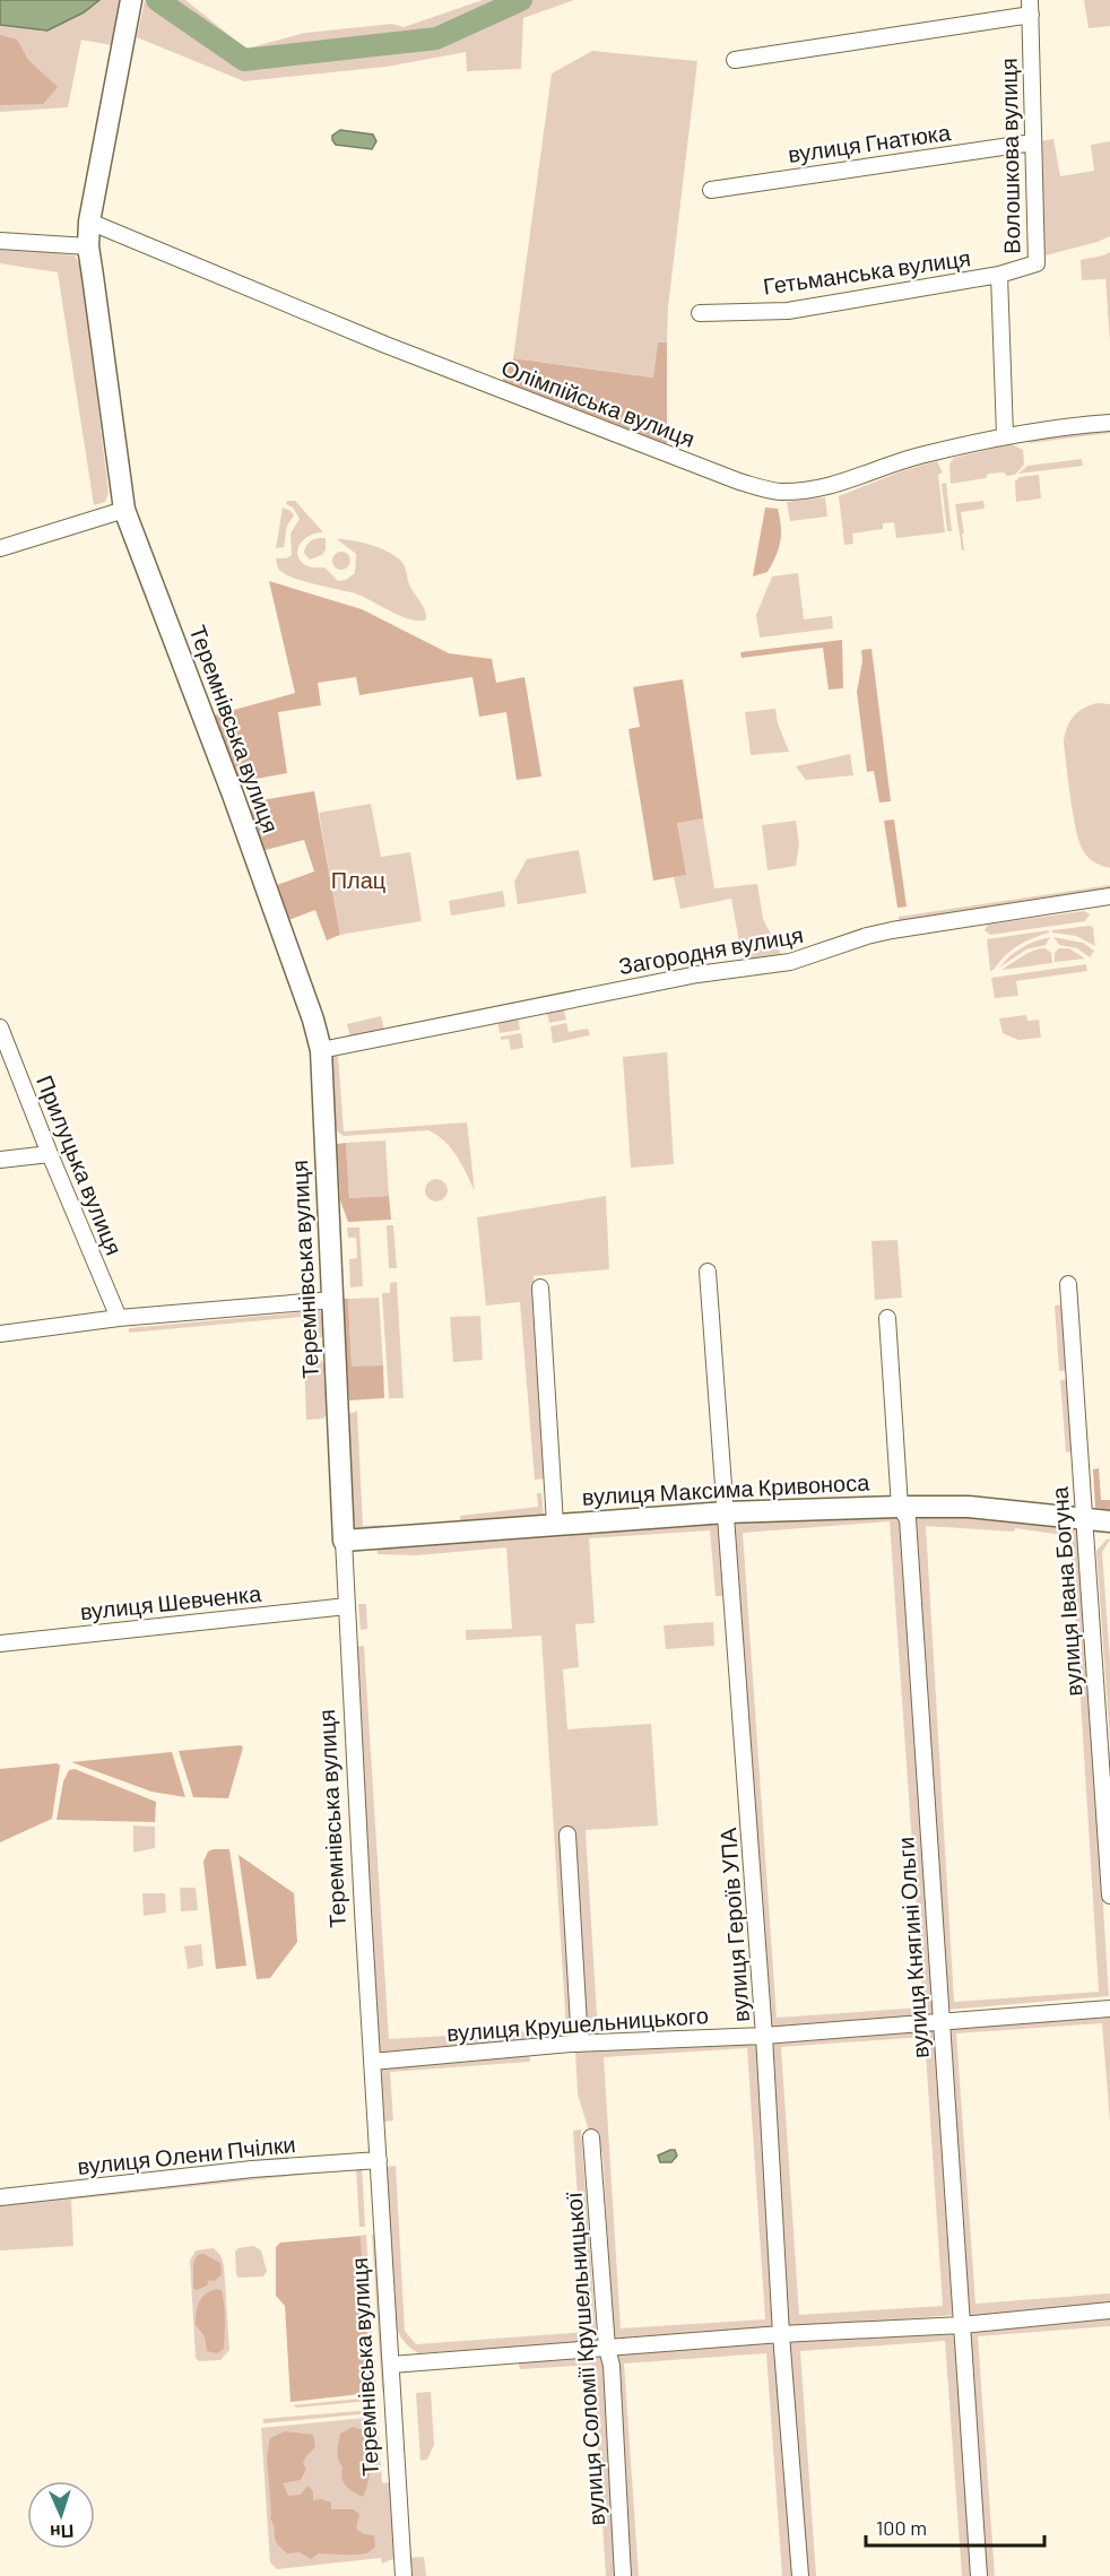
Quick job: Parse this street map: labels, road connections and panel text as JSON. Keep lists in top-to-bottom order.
{
  "streets": {
    "street": [
      "вулиця Гнатюка",
      "Волошкова вулиця",
      "Гетьманська вулиця",
      "Олімпійська вулиця",
      "Теремнівська вулиця",
      "Загородня вулиця",
      "Прилуцька вулиця",
      "вулиця Максима Кривоноса",
      "вулиця Івана Богуна",
      "вулиця Шевченка",
      "вулиця Героїв УПА",
      "вулиця Княгині Ольги",
      "вулиця Крушельницького",
      "вулиця Олени Пчілки",
      "вулиця Соломії Крушельницької"
    ]
  },
  "crossings": [
    ["вулиця Гнатюка", "Волошкова вулиця"],
    ["Волошкова вулиця", "Гетьманська вулиця"],
    ["Волошкова вулиця", "Олімпійська вулиця"],
    ["Олімпійська вулиця", "Теремнівська вулиця"],
    ["Теремнівська вулиця", "Загородня вулиця"],
    ["Теремнівська вулиця", "вулиця Максима Кривоноса"],
    ["Теремнівська вулиця", "вулиця Шевченка"],
    ["Теремнівська вулиця", "вулиця Крушельницького"],
    ["Теремнівська вулиця", "вулиця Олени Пчілки"],
    ["вулиця Максима Кривоноса", "вулиця Івана Богуна"],
    ["вулиця Максима Кривоноса", "вулиця Героїв УПА"],
    ["вулиця Максима Кривоноса", "вулиця Княгині Ольги"],
    ["вулиця Героїв УПА", "вулиця Крушельницького"],
    ["вулиця Княгині Ольги", "вулиця Крушельницького"]
  ],
  "parks": ["Плац"],
  "scale_bar": "100 m",
  "north": "bottom"
}
